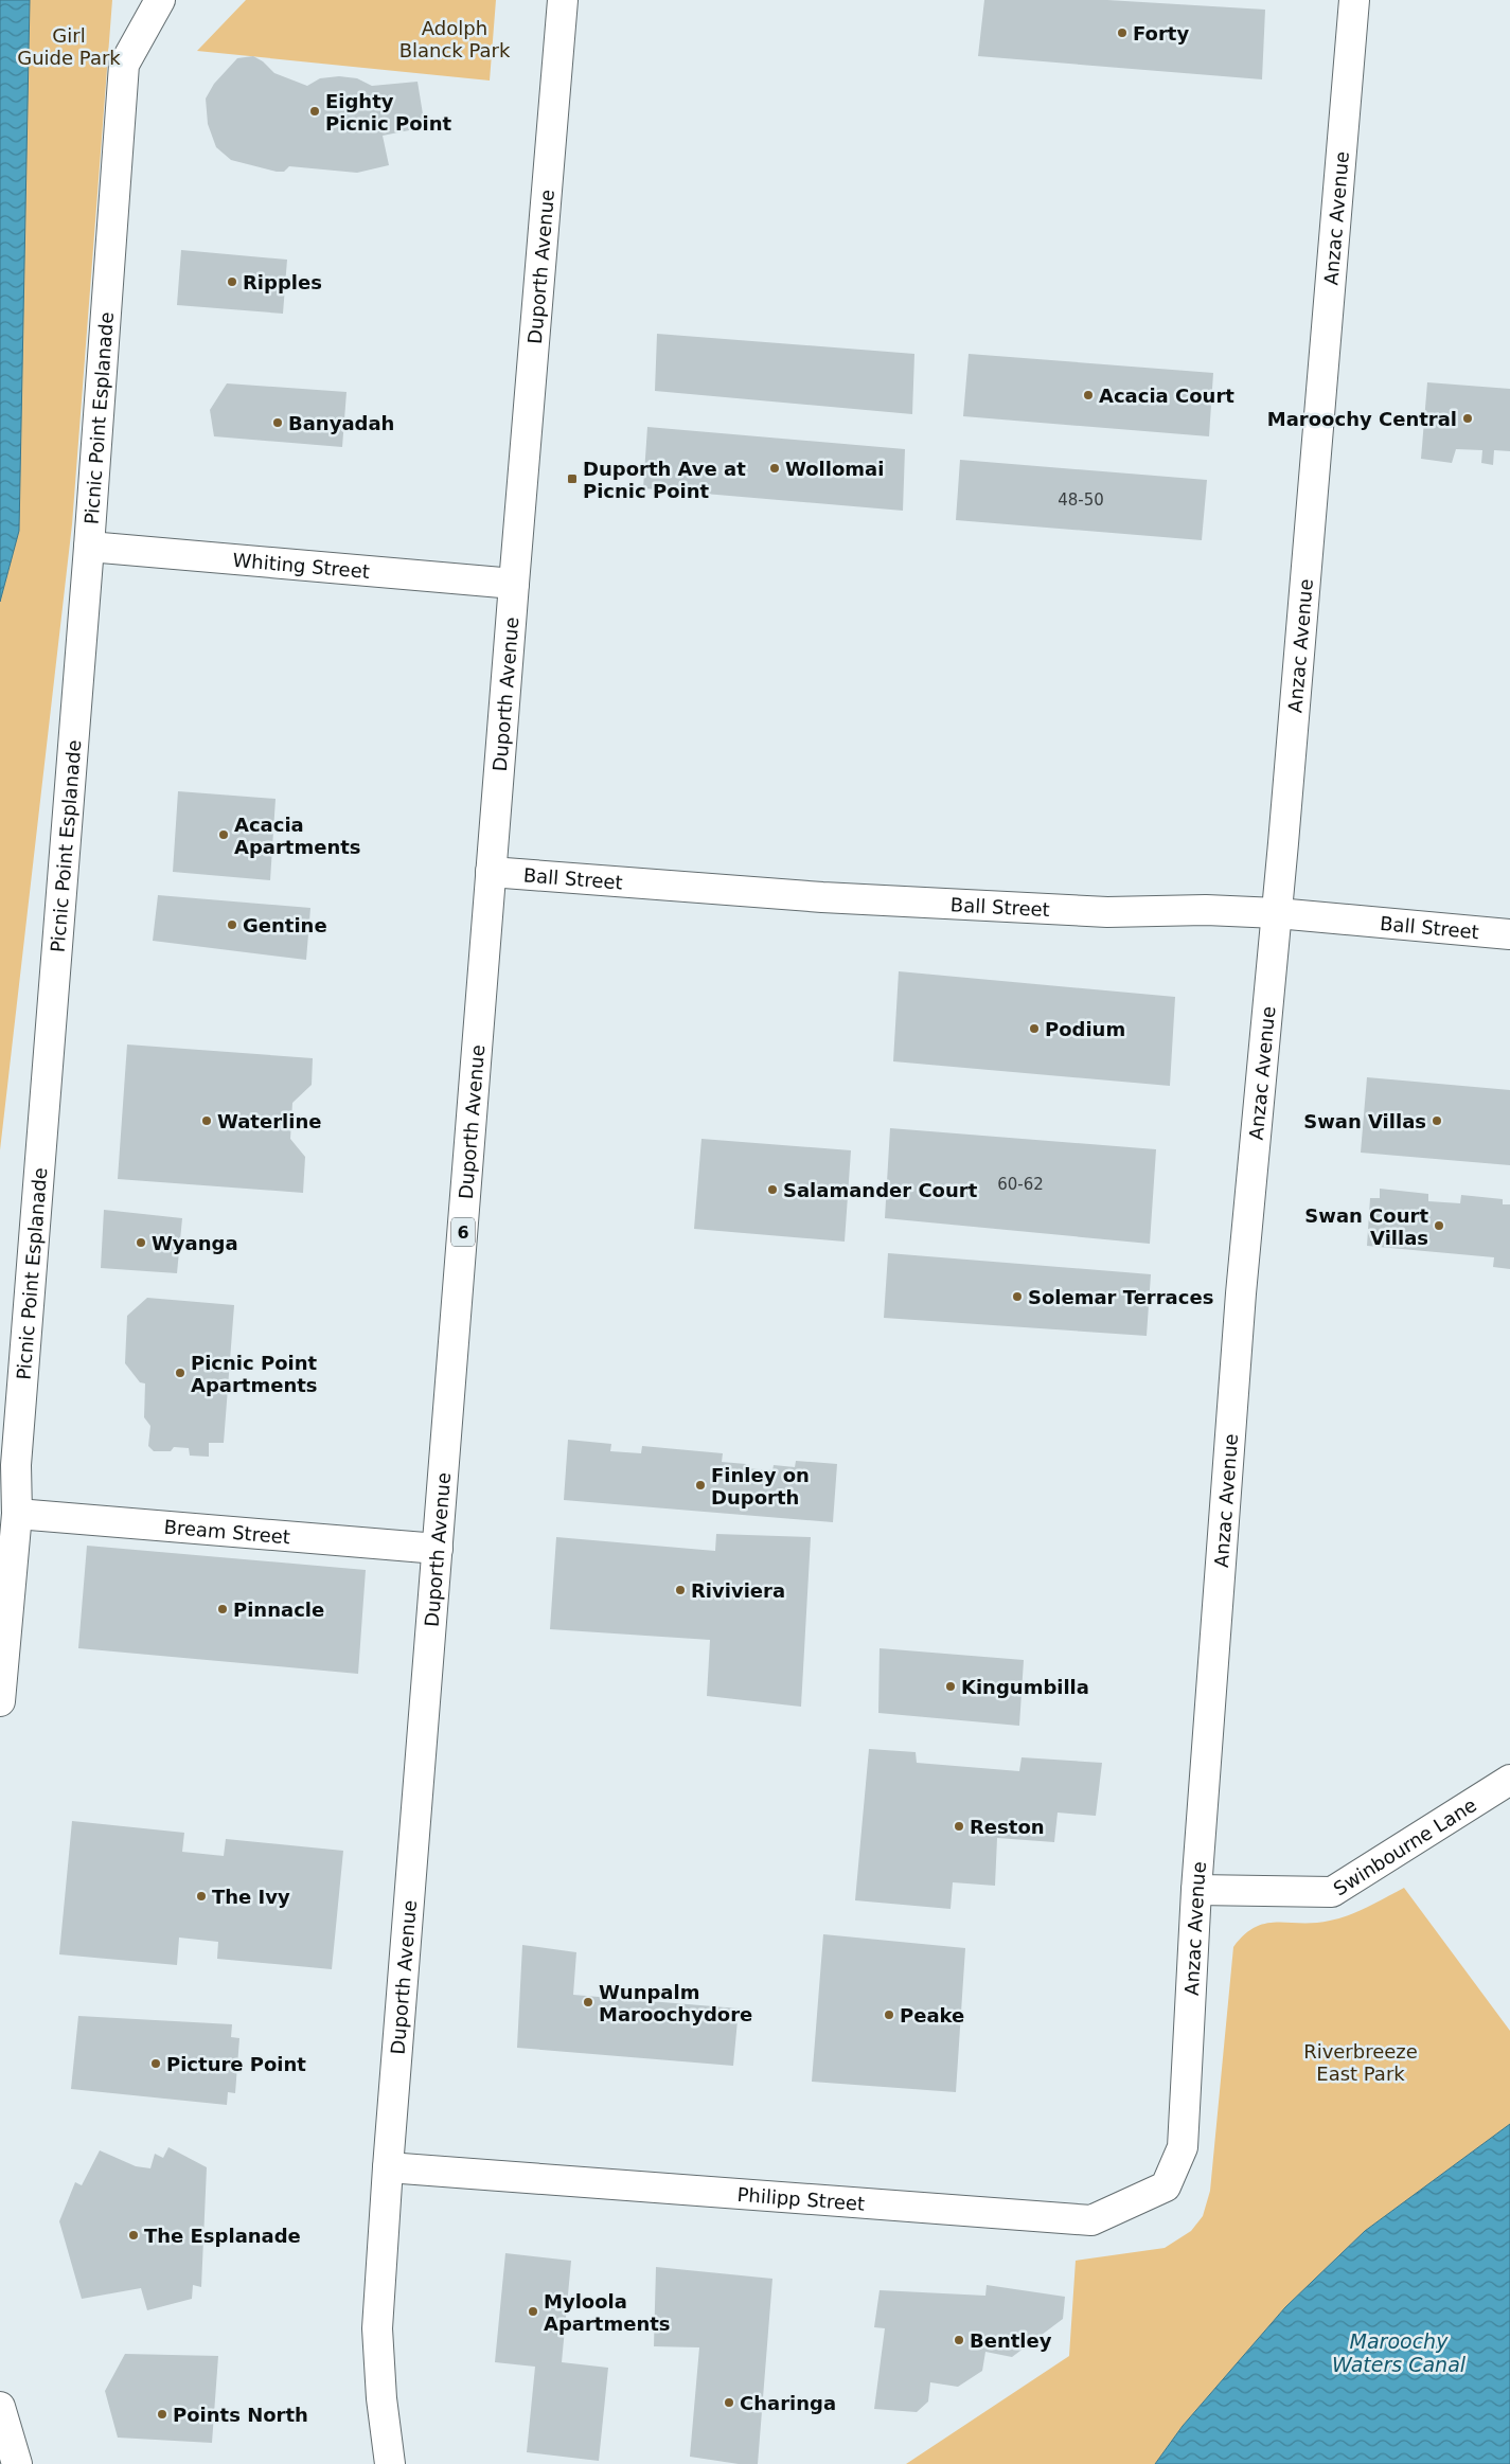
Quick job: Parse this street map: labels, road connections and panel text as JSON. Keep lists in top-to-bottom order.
{
  "streets": {
    "street": [
      "Anzac Avenue",
      "Duporth Avenue",
      "Picnic Point Esplanade",
      "Whiting Street",
      "Ball Street",
      "6",
      "Bream Street",
      "Swinbourne Lane",
      "Philipp Street"
    ]
  },
  "crossings": [
    ["Anzac Avenue", "Ball Street"],
    ["Anzac Avenue", "Swinbourne Lane"],
    ["Anzac Avenue", "Philipp Street"],
    ["Duporth Avenue", "Whiting Street"],
    ["Duporth Avenue", "Ball Street"],
    ["Duporth Avenue", "Bream Street"],
    ["Duporth Avenue", "Philipp Street"],
    ["Picnic Point Esplanade", "Whiting Street"],
    ["Picnic Point Esplanade", "Bream Street"]
  ],
  "water": ["Maroochy Waters Canal"],
  "parks": ["Adolph Blanck Park", "Girl Guide Park", "Riverbreeze East Park"],
  "places": {
    "other": [
      "Forty",
      "Eighty Picnic Point",
      "Ripples",
      "Acacia Court",
      "Maroochy Central",
      "Banyadah",
      "Wollomai",
      "Acacia Apartments",
      "Gentine",
      "Podium",
      "Waterline",
      "Swan Villas",
      "Salamander Court",
      "Swan Court Villas",
      "Wyanga",
      "Solemar Terraces",
      "Picnic Point Apartments",
      "Finley on Duporth",
      "Riviviera",
      "Pinnacle",
      "Kingumbilla",
      "Reston",
      "The Ivy",
      "Wunpalm Maroochydore",
      "Peake",
      "Picture Point",
      "The Esplanade",
      "Myloola Apartments",
      "Bentley",
      "Charinga",
      "Points North"
    ],
    "transit": ["Duporth Ave at Picnic Point"]
  },
  "house_numbers": ["48-50", "60-62"]
}
